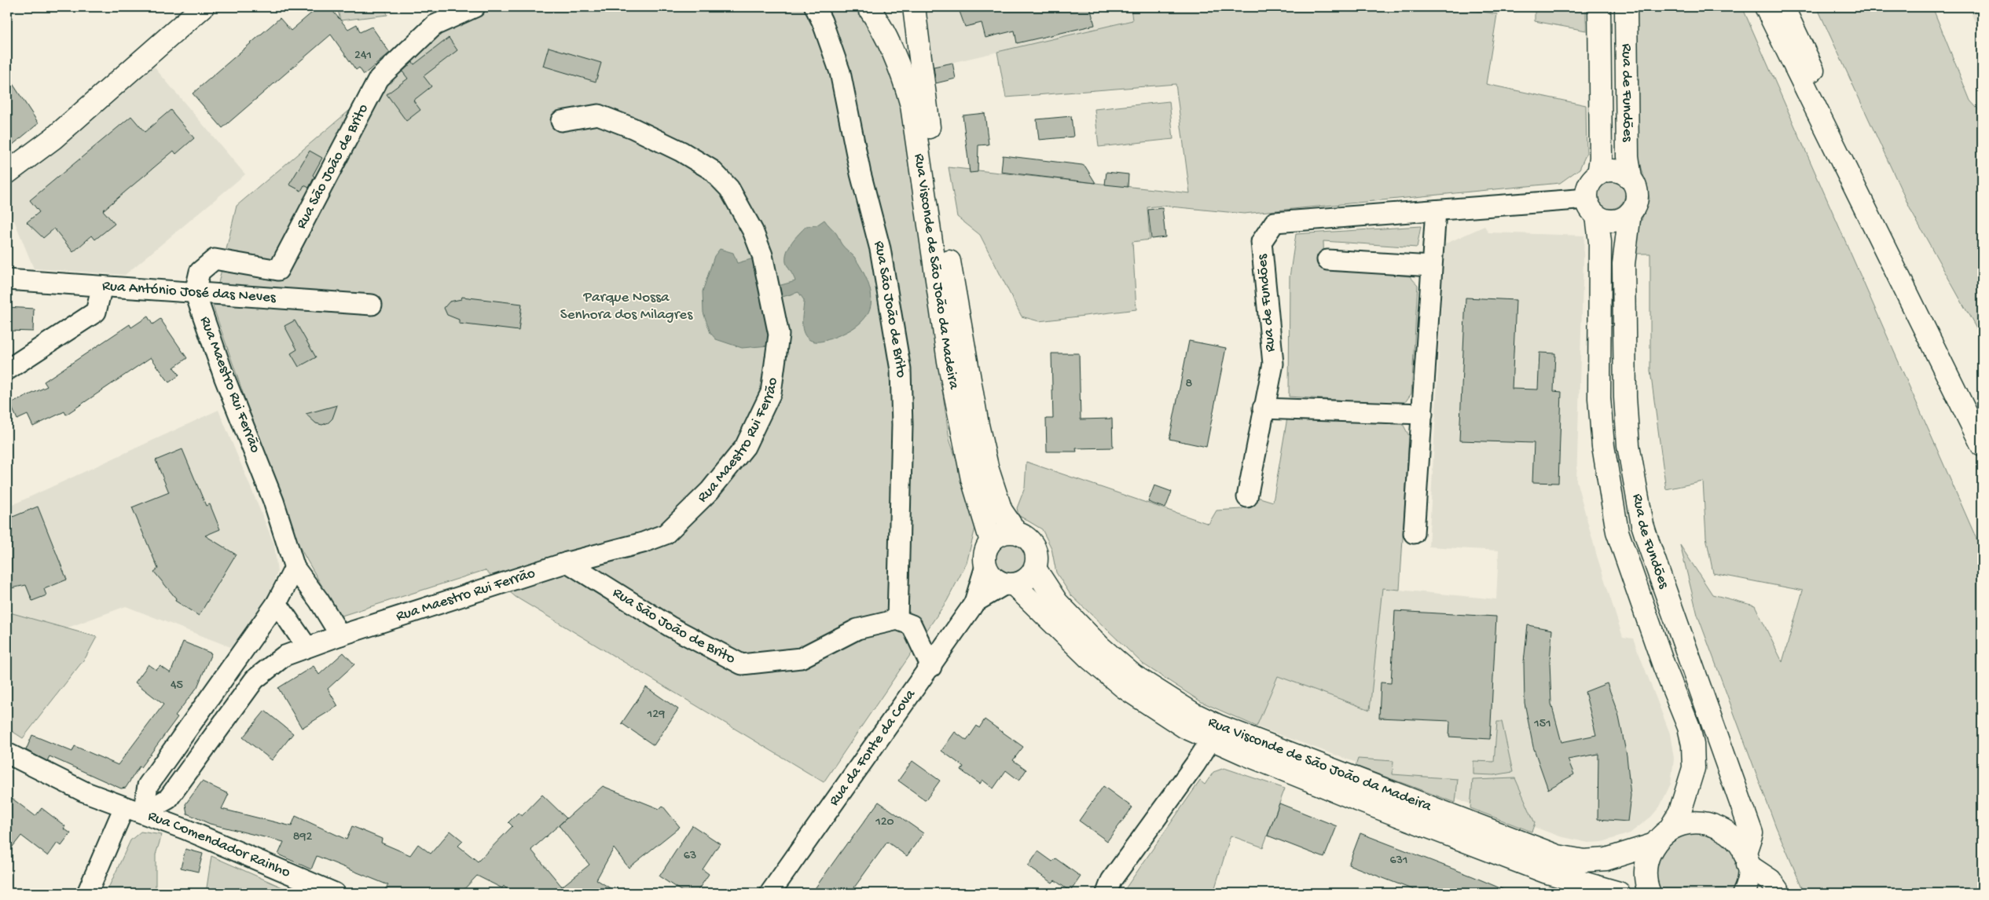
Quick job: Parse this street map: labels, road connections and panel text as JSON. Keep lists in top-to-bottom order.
{
  "streets": {
    "main road": ["Rua de Fundões", "Rua Visconde de São João da Madeira"],
    "street": [
      "Rua São João de Brito",
      "Rua António José das Neves",
      "Rua Maestro Rui Ferrão",
      "Rua da Fonte da Cova",
      "Rua Comendador Rainho"
    ]
  },
  "crossings": [
    ["Rua de Fundões", "Rua Visconde de São João da Madeira"],
    ["Rua São João de Brito", "Rua António José das Neves"],
    ["Rua São João de Brito", "Rua Maestro Rui Ferrão"],
    ["Rua Visconde de São João da Madeira", "Rua da Fonte da Cova"],
    ["Rua António José das Neves", "Rua Maestro Rui Ferrão"],
    ["Rua Maestro Rui Ferrão", "Rua Comendador Rainho"]
  ],
  "parks": ["Parque Nossa Senhora dos Milagres"],
  "house_numbers": [
    "241",
    "8",
    "45",
    "129",
    "151",
    "120",
    "892",
    "63",
    "631"
  ]
}
